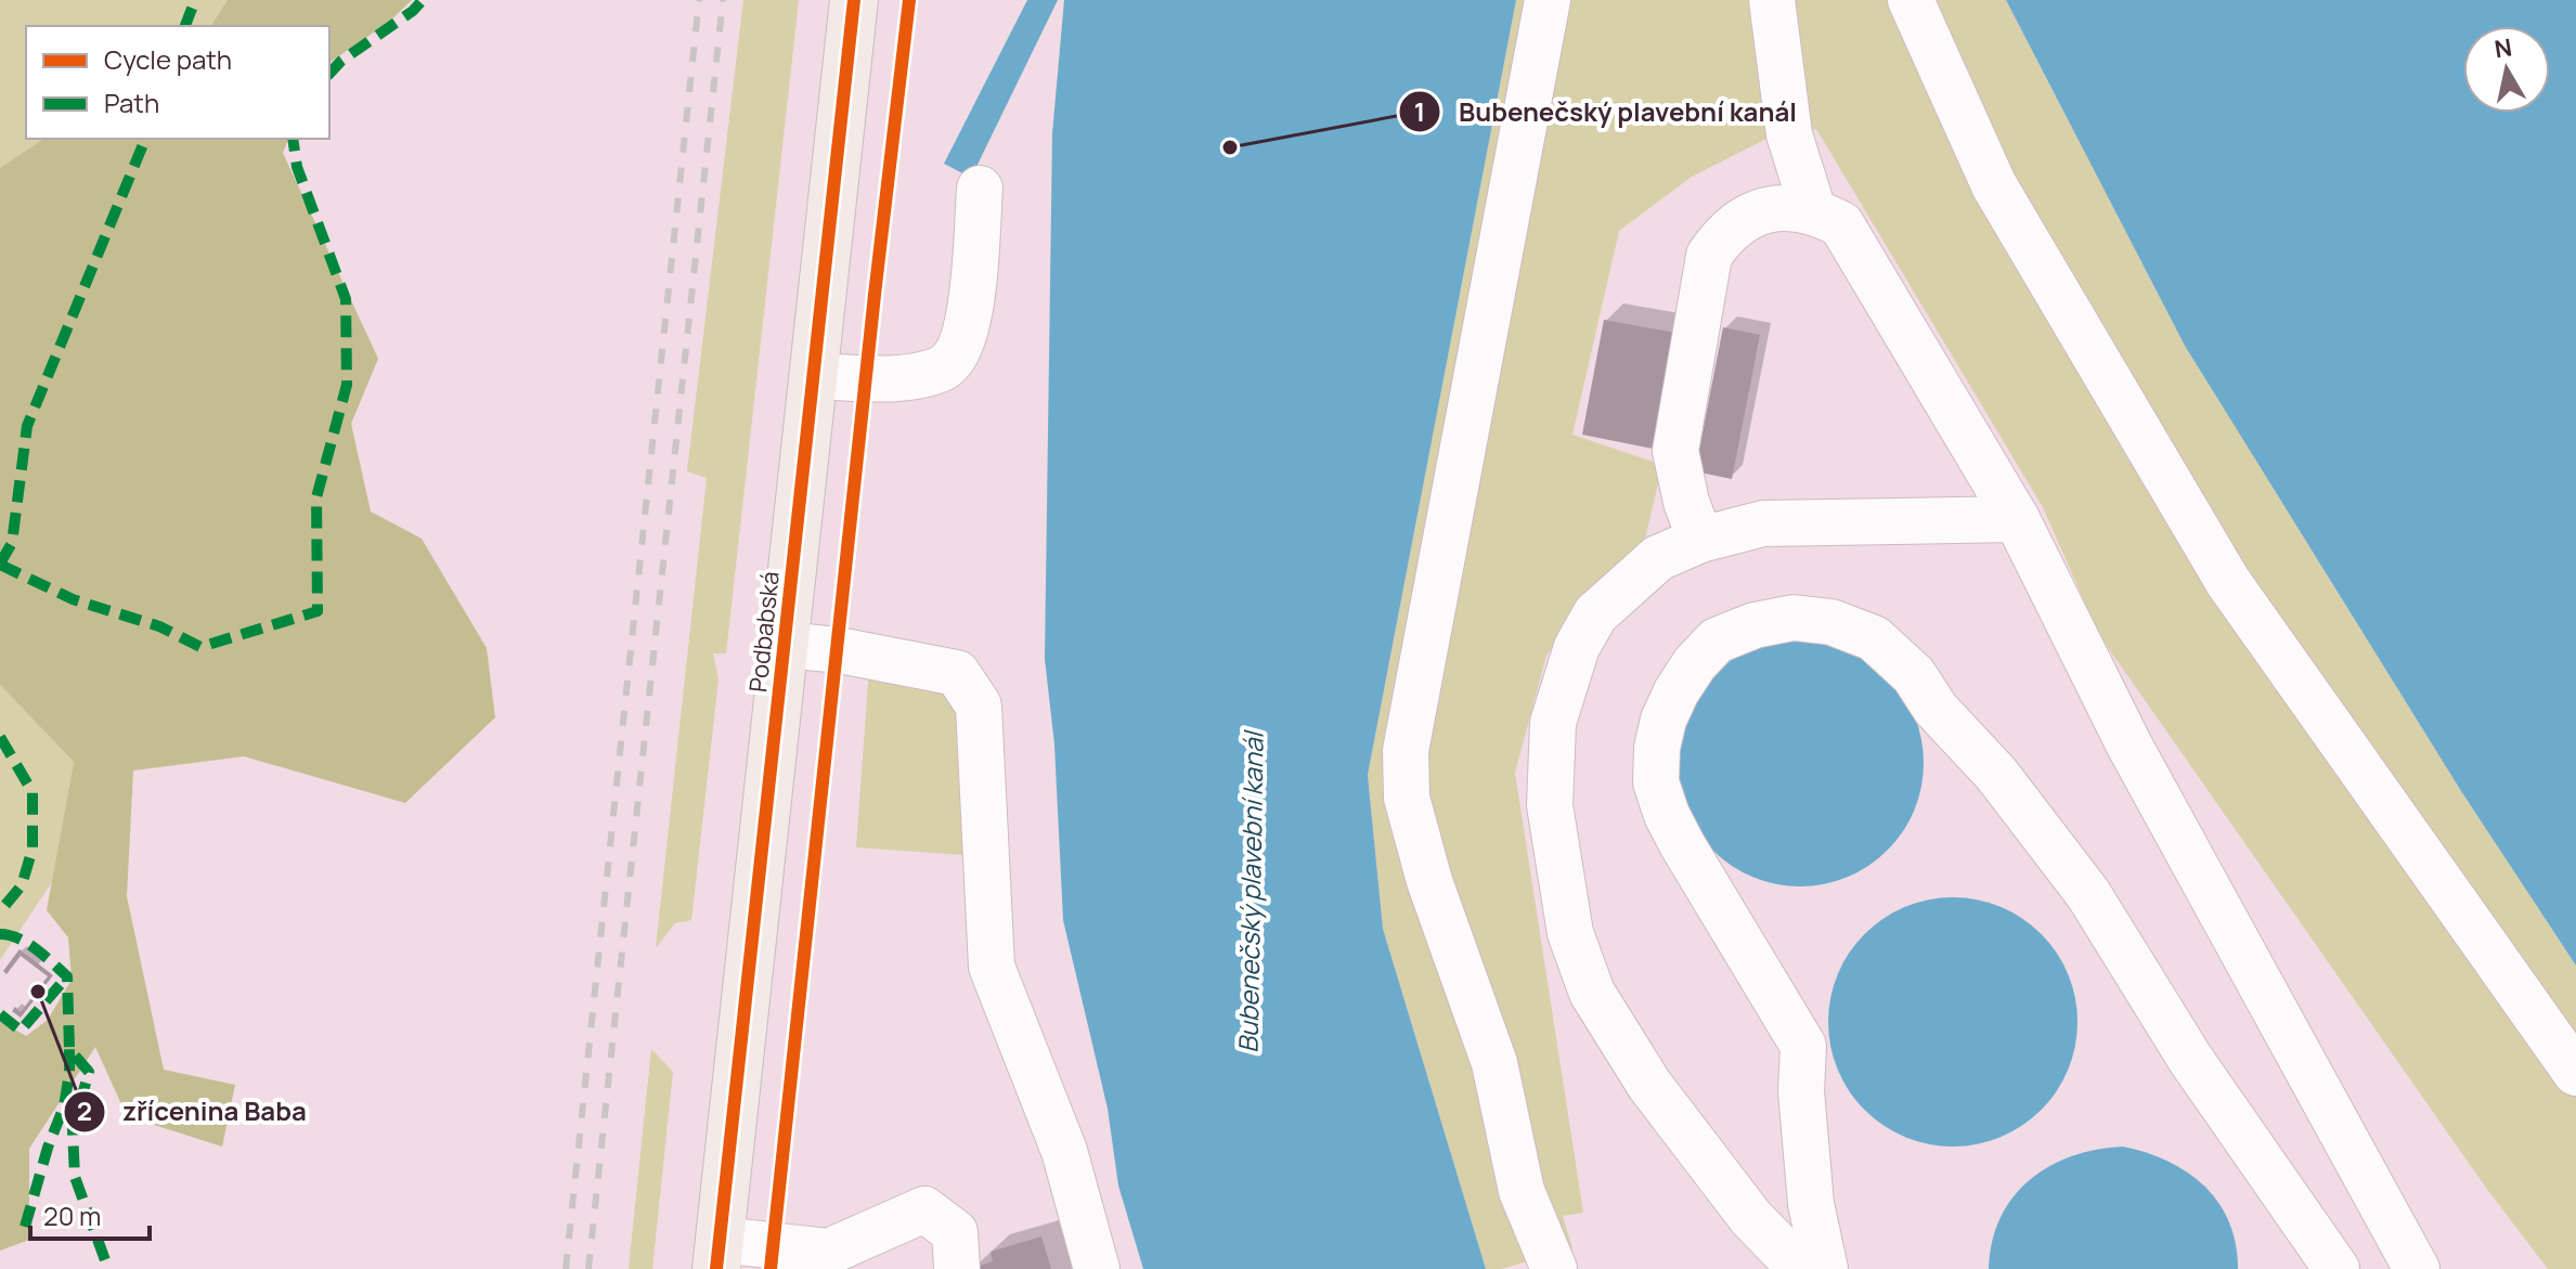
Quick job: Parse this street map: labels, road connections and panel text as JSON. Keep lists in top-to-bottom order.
{
  "streets": {
    "main road": ["Podbabská"]
  },
  "water": ["Bubenečský plavební kanál"],
  "places": ["Bubenečský plavební kanál", "zřícenina Baba"],
  "legend": ["Cycle path", "Path"],
  "scale_bar": "20 m",
  "north": "top"
}
